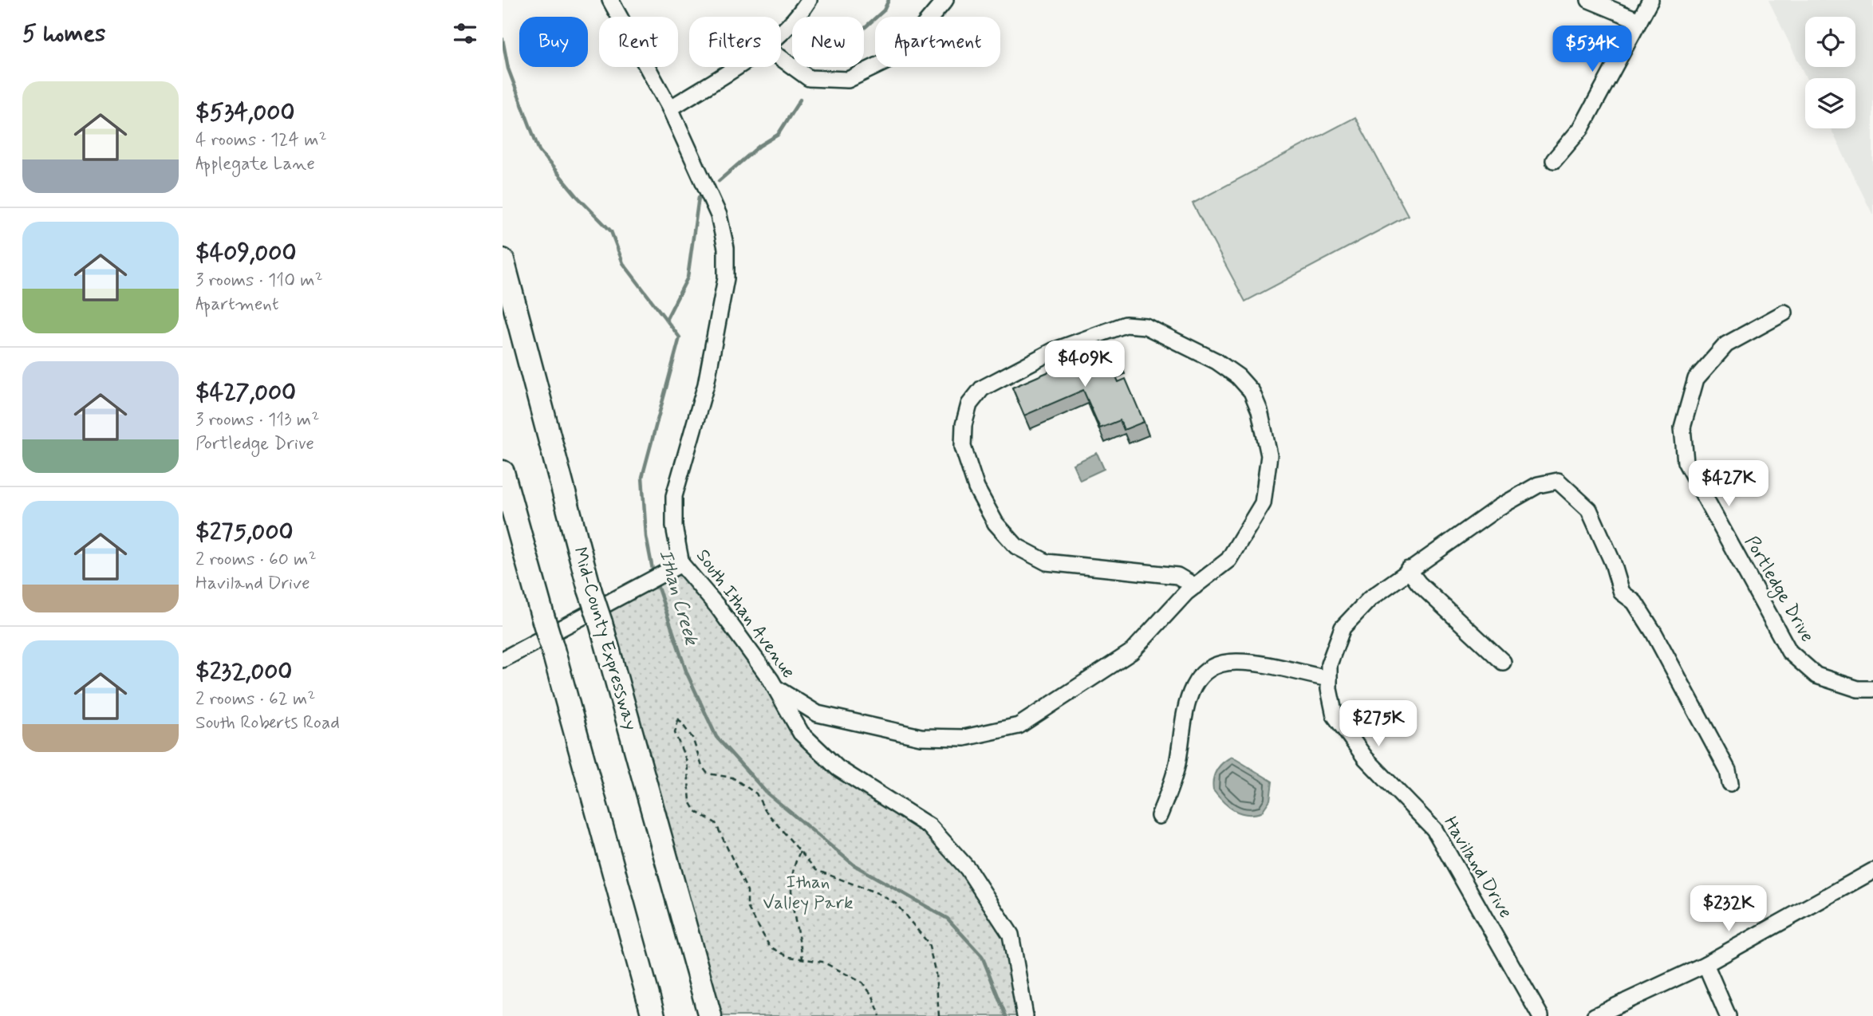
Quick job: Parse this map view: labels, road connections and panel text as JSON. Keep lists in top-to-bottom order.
{
  "streets": {
    "highway": ["Mid-County Expressway"],
    "street": ["Portledge Drive", "South Ithan Avenue", "Haviland Drive"]
  },
  "water": ["Ithan Creek"],
  "parks": ["Ithan Valley Park"],
  "page": {
    "heading": "5 homes",
    "chip": [
      "Buy",
      "Rent",
      "Filters",
      "New",
      "Apartment"
    ],
    "price": [
      "$534K",
      "$409K",
      "$427K",
      "$275K",
      "$232K"
    ],
    "list": [
      {
        "name": "$534,000",
        "note": "4 rooms · 124 m² · Applegate Lane"
      },
      {
        "name": "$409,000",
        "note": "3 rooms · 110 m² · Apartment"
      },
      {
        "name": "$427,000",
        "note": "3 rooms · 113 m² · Portledge Drive"
      },
      {
        "name": "$275,000",
        "note": "2 rooms · 60 m² · Haviland Drive"
      },
      {
        "name": "$232,000",
        "note": "2 rooms · 62 m² · South Roberts Road"
      }
    ]
  }
}
